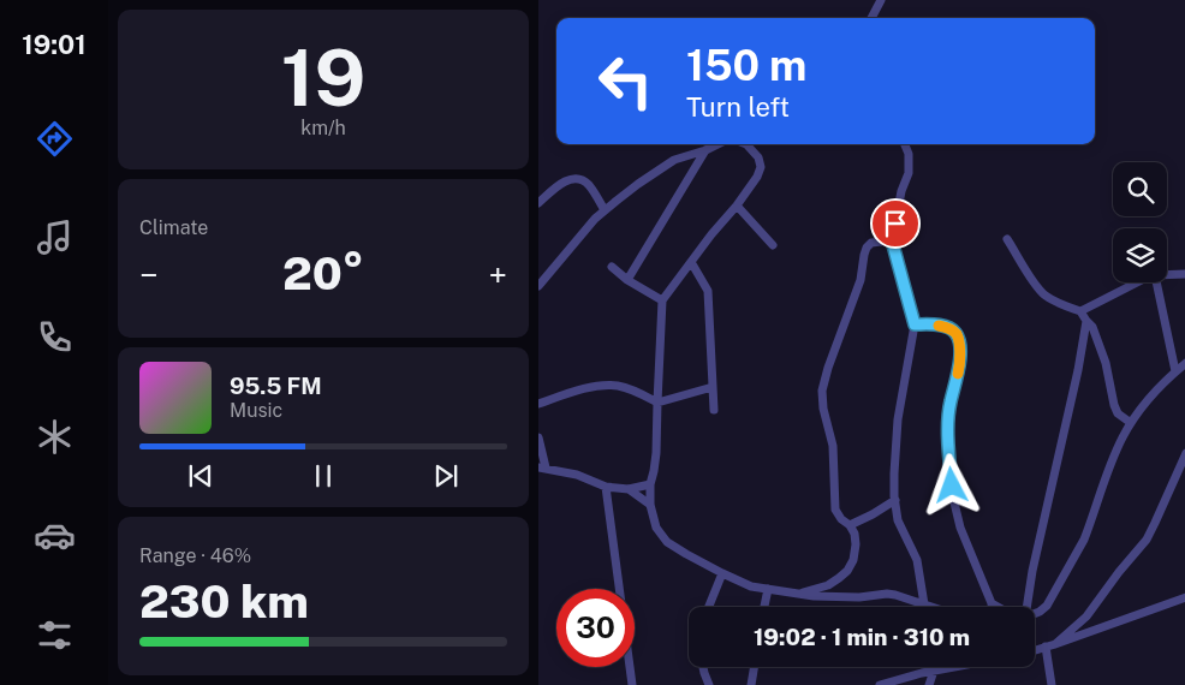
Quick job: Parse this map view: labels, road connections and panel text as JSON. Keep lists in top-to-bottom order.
{
  "page": {
    "tabs": "19:01",
    "tile": [
      ["19", "km/h"],
      "Climate",
      ["Range · 46%", "230 km"]
    ],
    "turn": ["150 m", "Turn left"],
    "heat": ["−", "20°", "+"],
    "song": ["95.5 FM", "Music"],
    "limit": "30",
    "trip": "19:02 · 1 min · 310 m"
  }
}
